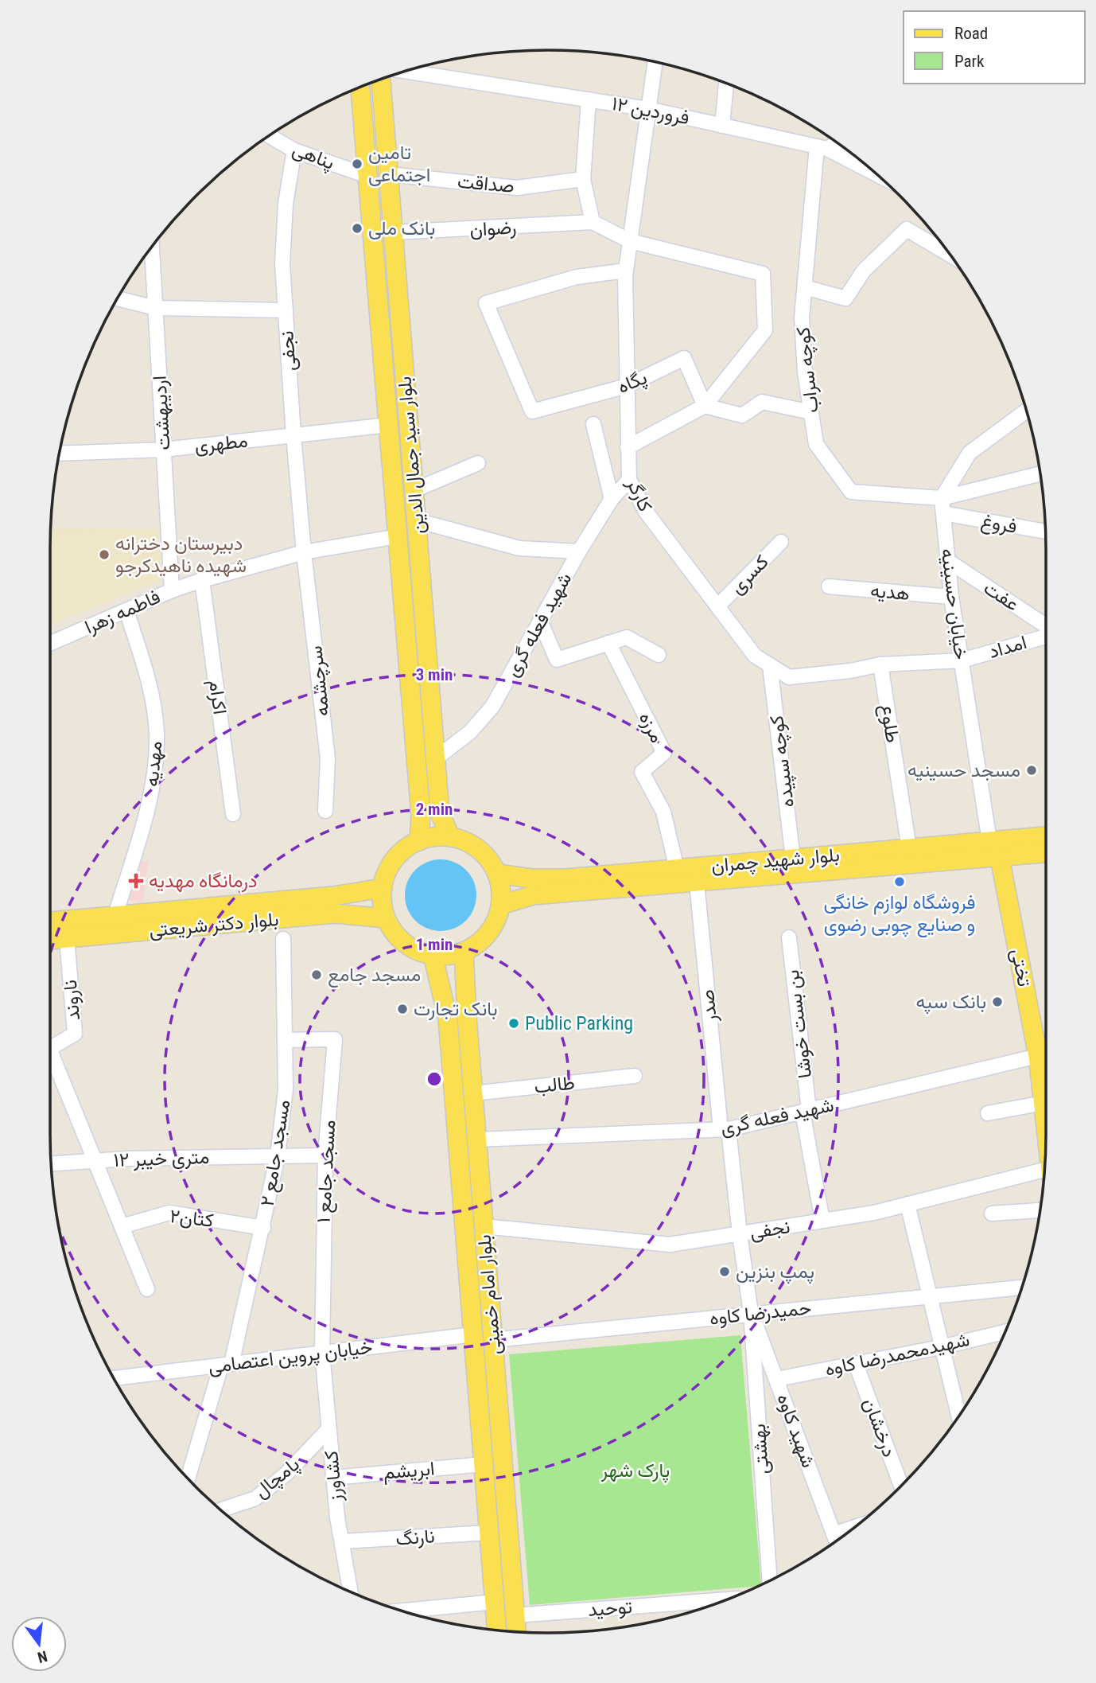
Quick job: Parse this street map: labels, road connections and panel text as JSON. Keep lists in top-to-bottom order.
{
  "streets": {
    "main road": [
      "بلوار سید جمال الدین",
      "بلوار شهید چمران",
      "بلوار دکتر شریعتی",
      "تختی",
      "بلوار امام خمینی"
    ],
    "street": [
      "۱۲ فروردین",
      "پناهی",
      "صداقت",
      "رضوان",
      "نجفی",
      "کوچه سراب",
      "پگاه",
      "اردیبهشت",
      "مطهری",
      "کارگر",
      "فروغ",
      "کسری",
      "هدیه",
      "عفت",
      "خیابان حسینیه",
      "فاطمه زهرا",
      "شهید فعله گری",
      "امداد",
      "سرچشمه",
      "اکرام",
      "طلوع",
      "مرزه",
      "کوچه سپیده",
      "مهدیه",
      "ناروند",
      "صدر",
      "بن بست خوشا",
      "طالب",
      "مسجد جامع ۲",
      "۱۲ متری خیبر",
      "مسجد جامع ۱",
      "کتان۲",
      "حمیدرضا کاوه",
      "شهیدمحمدرضا کاوه",
      "خیابان پروین اعتصامی",
      "درخشان",
      "شهید کاوه",
      "بهشتی",
      "ابریشم",
      "کشاورز",
      "پامچال",
      "نارنگ",
      "توحید"
    ]
  },
  "crossings": [
    ["۱۲ فروردین", "کوچه سراب"],
    ["۱۲ فروردین", "کارگر"],
    ["پناهی", "نجفی"],
    ["پناهی", "بلوار سید جمال الدین"],
    ["صداقت", "بلوار سید جمال الدین"],
    ["رضوان", "بلوار سید جمال الدین"],
    ["نجفی", "مطهری"],
    ["نجفی", "فاطمه زهرا"],
    ["نجفی", "سرچشمه"],
    ["نجفی", "صدر"],
    ["نجفی", "بن بست خوشا"],
    ["نجفی", "بلوار امام خمینی"],
    ["کوچه سراب", "خیابان حسینیه"],
    ["پگاه", "کارگر"],
    ["اردیبهشت", "مطهری"],
    ["اردیبهشت", "فاطمه زهرا"],
    ["مطهری", "بلوار سید جمال الدین"],
    ["بلوار سید جمال الدین", "فاطمه زهرا"],
    ["بلوار سید جمال الدین", "شهید فعله گری"],
    ["بلوار سید جمال الدین", "بلوار شهید چمران"],
    ["بلوار سید جمال الدین", "بلوار دکتر شریعتی"],
    ["بلوار سید جمال الدین", "بلوار امام خمینی"],
    ["کارگر", "کسری"],
    ["کارگر", "خیابان حسینیه"],
    ["کارگر", "شهید فعله گری"],
    ["کارگر", "امداد"],
    ["کارگر", "طلوع"],
    ["کارگر", "کوچه سپیده"],
    ["فروغ", "خیابان حسینیه"],
    ["هدیه", "خیابان حسینیه"],
    ["عفت", "خیابان حسینیه"],
    ["خیابان حسینیه", "امداد"],
    ["خیابان حسینیه", "بلوار شهید چمران"],
    ["فاطمه زهرا", "سرچشمه"],
    ["فاطمه زهرا", "اکرام"],
    ["فاطمه زهرا", "مهدیه"],
    ["شهید فعله گری", "تختی"],
    ["شهید فعله گری", "صدر"],
    ["شهید فعله گری", "بن بست خوشا"],
    ["شهید فعله گری", "بلوار امام خمینی"],
    ["طلوع", "بلوار شهید چمران"],
    ["مرزه", "بلوار شهید چمران"],
    ["کوچه سپیده", "بلوار شهید چمران"],
    ["بلوار شهید چمران", "بلوار دکتر شریعتی"],
    ["بلوار شهید چمران", "تختی"],
    ["بلوار شهید چمران", "صدر"],
    ["بلوار شهید چمران", "بلوار امام خمینی"],
    ["بلوار دکتر شریعتی", "ناروند"],
    ["بلوار دکتر شریعتی", "بلوار امام خمینی"],
    ["ناروند", "۱۲ متری خیبر"],
    ["صدر", "حمیدرضا کاوه"],
    ["صدر", "شهید کاوه"],
    ["صدر", "بهشتی"],
    ["طالب", "بلوار امام خمینی"],
    ["مسجد جامع ۲", "۱۲ متری خیبر"],
    ["مسجد جامع ۲", "مسجد جامع ۱"],
    ["مسجد جامع ۲", "کتان۲"],
    ["مسجد جامع ۲", "خیابان پروین اعتصامی"],
    ["۱۲ متری خیبر", "مسجد جامع ۱"],
    ["مسجد جامع ۱", "خیابان پروین اعتصامی"],
    ["مسجد جامع ۱", "کشاورز"],
    ["بلوار امام خمینی", "حمیدرضا کاوه"],
    ["بلوار امام خمینی", "خیابان پروین اعتصامی"],
    ["بلوار امام خمینی", "ابریشم"],
    ["بلوار امام خمینی", "نارنگ"],
    ["بلوار امام خمینی", "توحید"],
    ["حمیدرضا کاوه", "شهید کاوه"],
    ["حمیدرضا کاوه", "بهشتی"],
    ["شهیدمحمدرضا کاوه", "درخشان"],
    ["شهیدمحمدرضا کاوه", "شهید کاوه"],
    ["خیابان پروین اعتصامی", "کشاورز"],
    ["شهید کاوه", "بهشتی"],
    ["ابریشم", "کشاورز"],
    ["کشاورز", "پامچال"],
    ["کشاورز", "نارنگ"]
  ],
  "parks": ["پارک شهر"],
  "places": {
    "other": [
      "تامین اجتماعی",
      "بانک ملی",
      "دبیرستان دخترانه شهیده ناهیدکرجو",
      "مسجد حسینیه",
      "فروشگاه لوازم خانگی و صنایع چوبی رضوی",
      "مسجد جامع",
      "بانک سپه",
      "بانک تجارت",
      "Public Parking",
      "پمپ بنزین"
    ],
    "health": ["درمانگاه مهدیه"]
  },
  "legend": ["Road", "Park"],
  "north": "bottom",
  "rings": ["3 min", "2 min", "1 min"]
}
